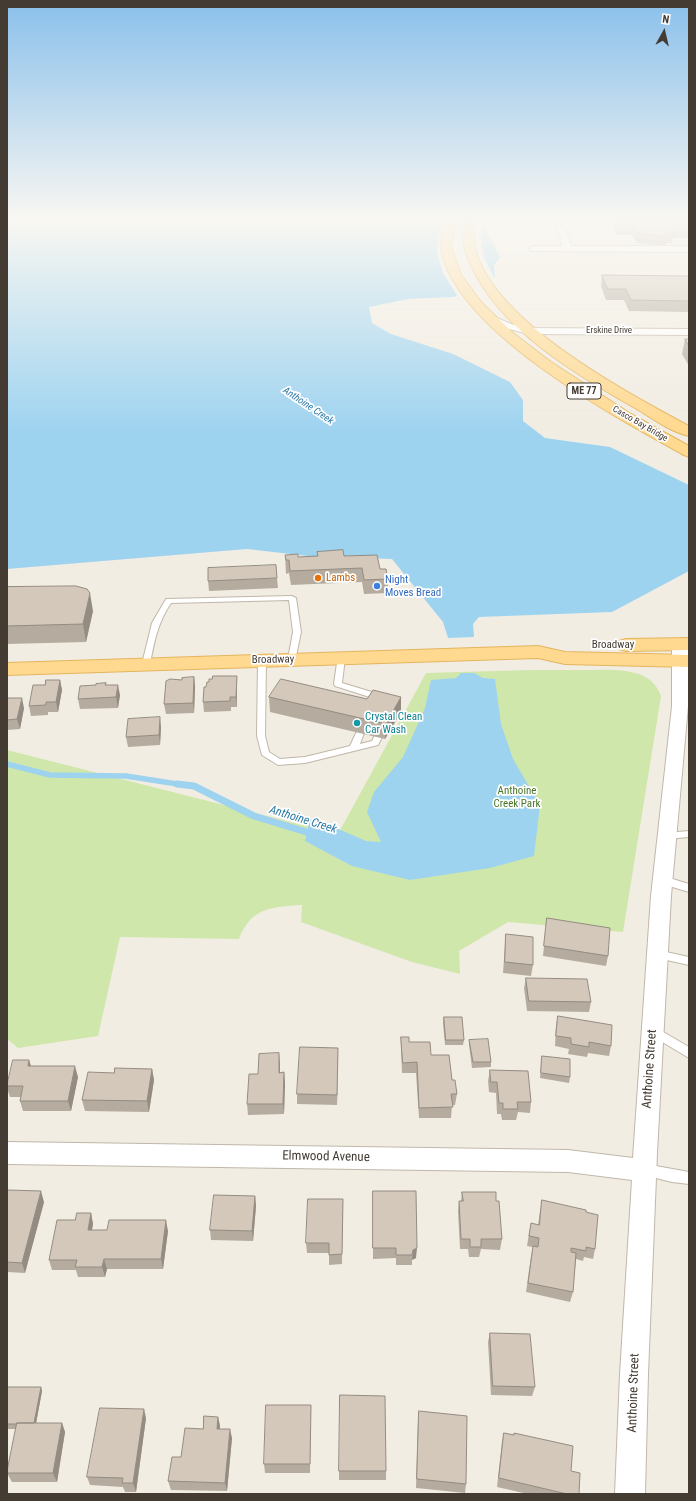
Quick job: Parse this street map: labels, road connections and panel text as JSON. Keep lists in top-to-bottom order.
{
  "streets": {
    "main road": ["ME 77", "Casco Bay Bridge", "Broadway"],
    "street": ["Erskine Drive", "Anthoine Street", "Elmwood Avenue"]
  },
  "crossings": [
    ["Erskine Drive", "Casco Bay Bridge"],
    ["Broadway", "Anthoine Street"],
    ["Anthoine Street", "Elmwood Avenue"]
  ],
  "water": ["Anthoine Creek"],
  "parks": ["Anthoine Creek Park"],
  "places": ["Lambs", "Night Moves Bread", "Crystal Clean Car Wash"],
  "north": "top"
}
